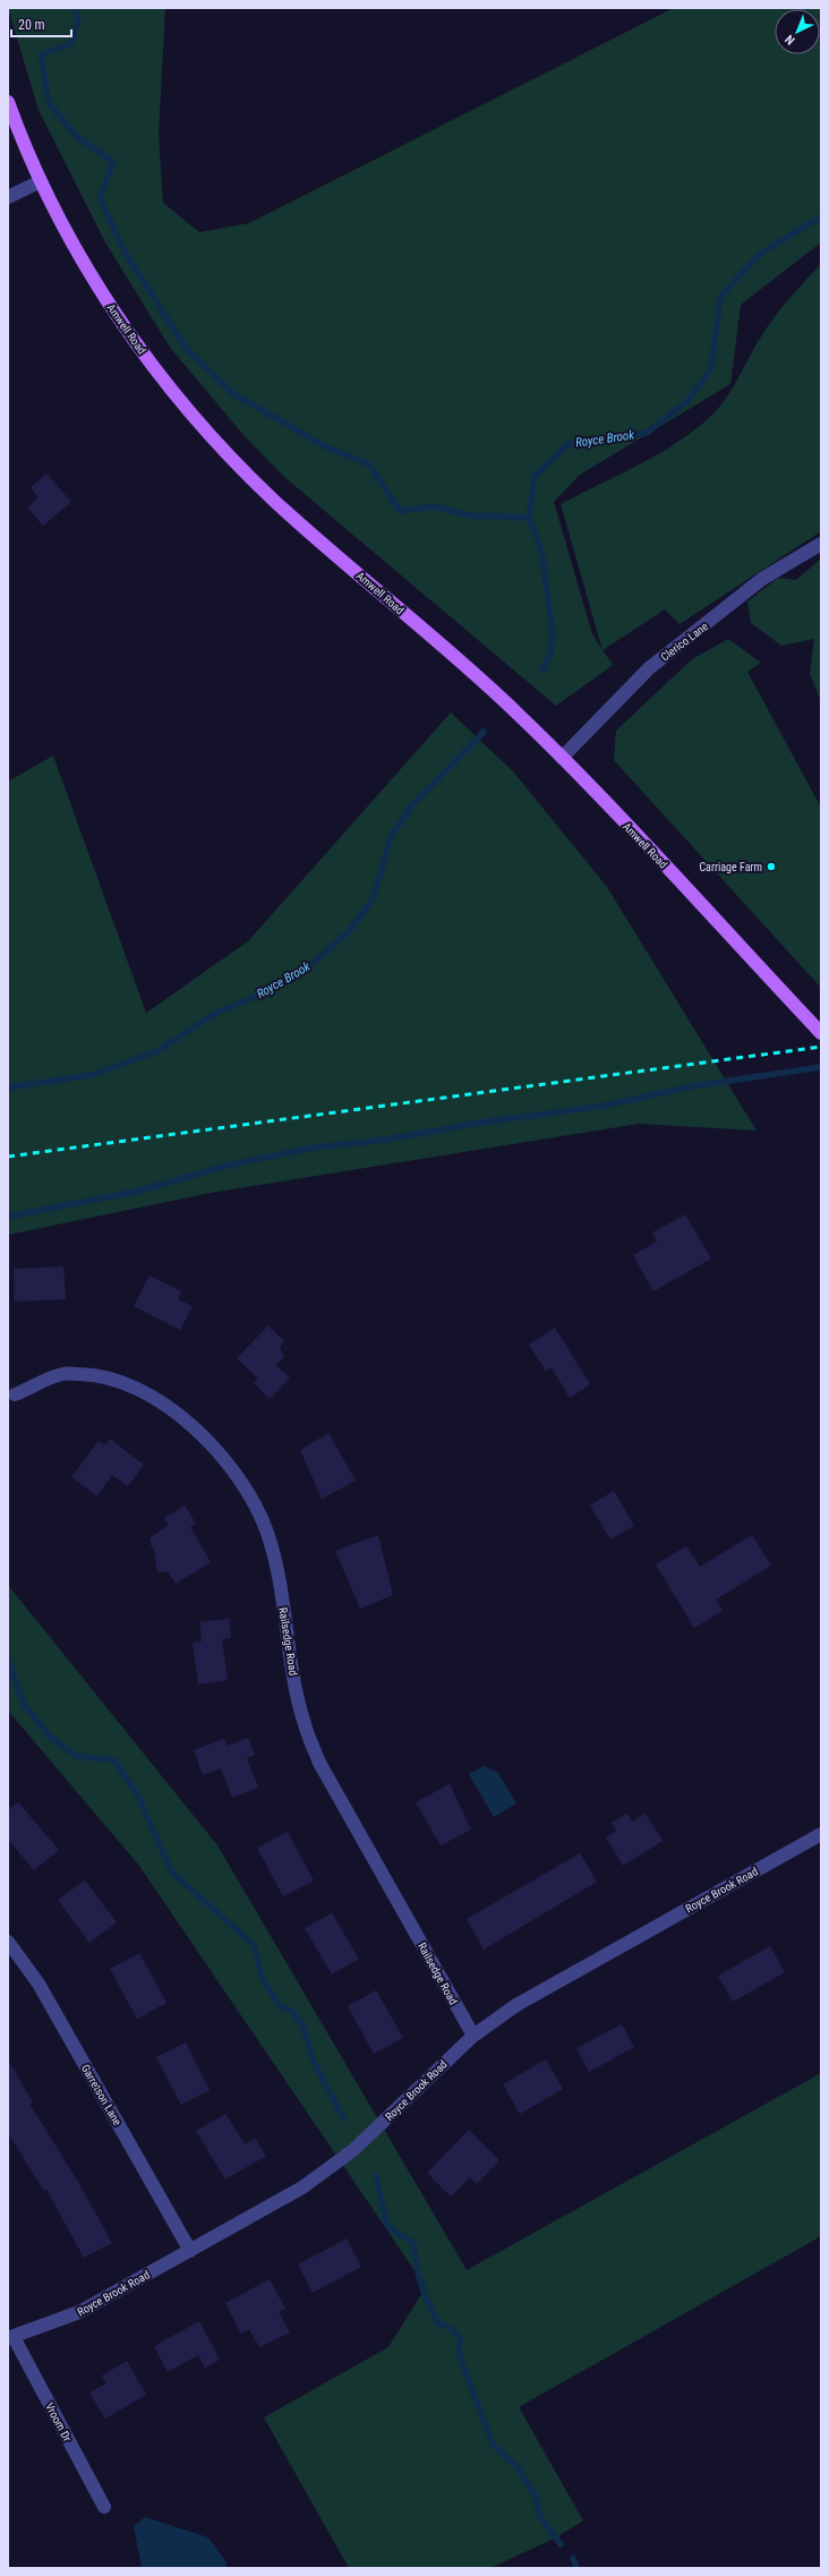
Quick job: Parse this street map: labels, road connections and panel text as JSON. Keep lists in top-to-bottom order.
{
  "streets": {
    "main road": ["Amwell Road"],
    "street": [
      "Clerico Lane",
      "Railsedge Road",
      "Royce Brook Road",
      "Garretson Lane",
      "Vroom Dr"
    ]
  },
  "crossings": [
    ["Amwell Road", "Clerico Lane"],
    ["Railsedge Road", "Royce Brook Road"],
    ["Royce Brook Road", "Garretson Lane"],
    ["Royce Brook Road", "Vroom Dr"]
  ],
  "water": ["Royce Brook"],
  "places": ["Carriage Farm"],
  "scale_bar": "20 m",
  "north": "bottom left"
}
